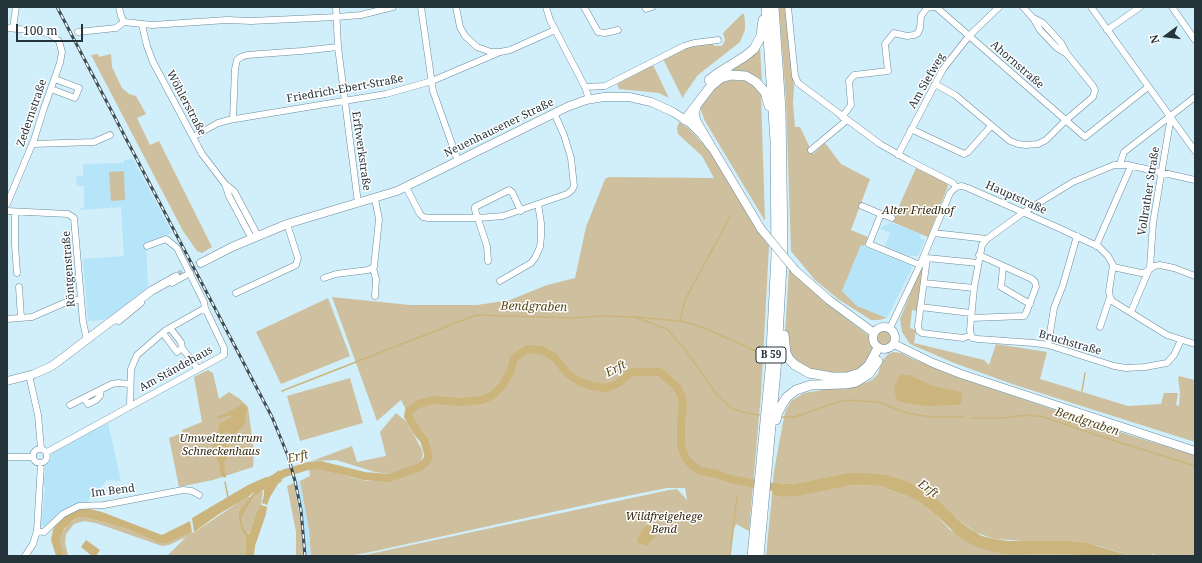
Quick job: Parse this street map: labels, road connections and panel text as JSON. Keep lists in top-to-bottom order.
{
  "streets": {
    "highway": ["B 59"],
    "main road": ["Neuenhausener Straße"],
    "street": [
      "Ahornstraße",
      "Am Siefweg",
      "Friedrich-Ebert-Straße",
      "Wöhlerstraße",
      "Zedernstraße",
      "Erftwerkstraße",
      "Vollrather Straße",
      "Hauptstraße",
      "Röntgenstraße",
      "Bruchstraße",
      "Am Ständehaus",
      "Im Bend"
    ]
  },
  "crossings": [
    ["Ahornstraße", "Am Siefweg"],
    ["Am Siefweg", "Hauptstraße"],
    ["Friedrich-Ebert-Straße", "Wöhlerstraße"],
    ["Friedrich-Ebert-Straße", "Erftwerkstraße"],
    ["Wöhlerstraße", "Neuenhausener Straße"],
    ["Neuenhausener Straße", "Erftwerkstraße"]
  ],
  "water": ["Bendgraben", "Erft"],
  "parks": ["Alter Friedhof", "Umweltzentrum Schneckenhaus", "Wildfreigehege Bend"],
  "scale_bar": "100 m",
  "north": "left"
}
